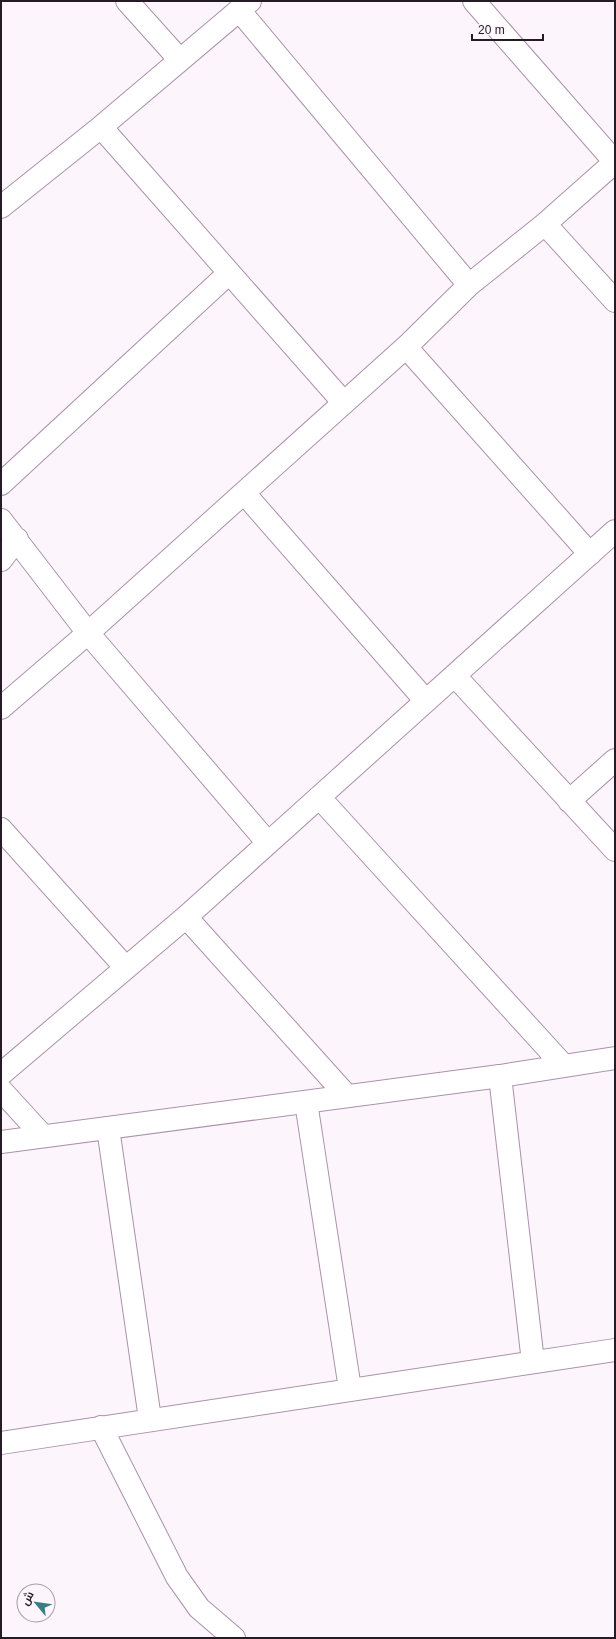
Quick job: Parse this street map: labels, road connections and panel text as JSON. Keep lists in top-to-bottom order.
{
  "scale_bar": "20 m",
  "north": "top left"
}
